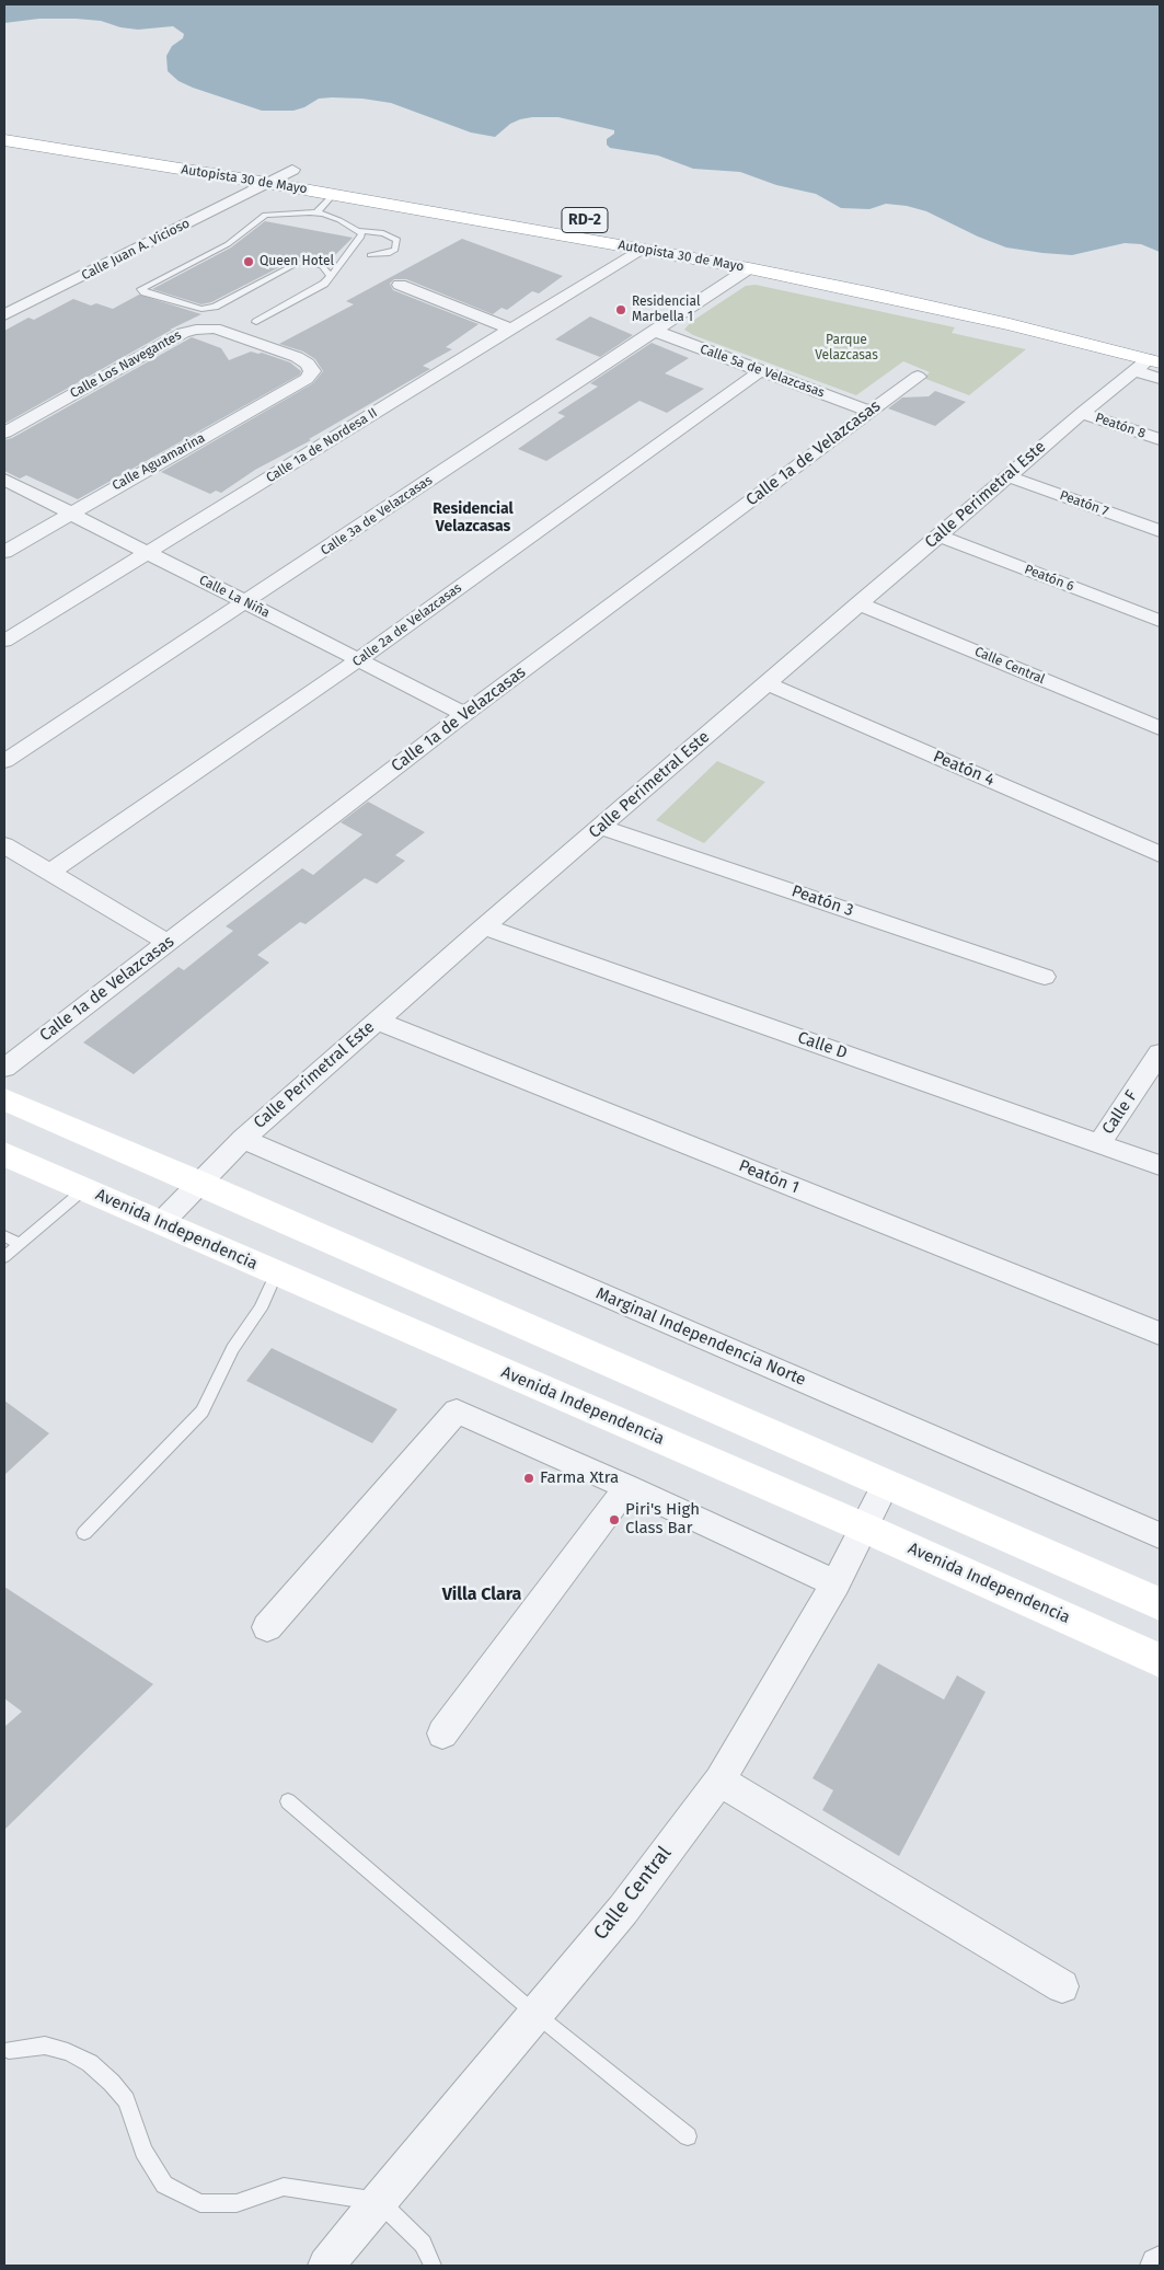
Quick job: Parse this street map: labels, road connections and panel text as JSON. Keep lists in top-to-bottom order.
{
  "streets": {
    "main road": ["Autopista 30 de Mayo", "RD-2", "Avenida Independencia"],
    "street": [
      "Calle Juan A. Vicioso",
      "Calle Los Navegantes",
      "Calle 5a de Velazcasas",
      "Peatón 8",
      "Calle 1a de Nordesa II",
      "Calle 1a de Velazcasas",
      "Calle Aguamarina",
      "Calle Perimetral Este",
      "Peatón 7",
      "Calle 3a de Velazcasas",
      "Peatón 6",
      "Calle La Niña",
      "Calle 2a de Velazcasas",
      "Calle Central",
      "Peatón 4",
      "Peatón 3",
      "Calle D",
      "Calle F",
      "Peatón 1",
      "Marginal Independencia Norte"
    ]
  },
  "crossings": [
    ["Autopista 30 de Mayo", "Calle Juan A. Vicioso"],
    ["Autopista 30 de Mayo", "Calle 1a de Nordesa II"],
    ["Autopista 30 de Mayo", "Calle Perimetral Este"],
    ["Autopista 30 de Mayo", "Calle 3a de Velazcasas"],
    ["Calle Los Navegantes", "Calle Aguamarina"],
    ["Calle 5a de Velazcasas", "Calle 1a de Velazcasas"],
    ["Calle 5a de Velazcasas", "Calle 3a de Velazcasas"],
    ["Calle 5a de Velazcasas", "Calle 2a de Velazcasas"],
    ["Peatón 8", "Calle Perimetral Este"],
    ["Calle 1a de Nordesa II", "Calle La Niña"],
    ["Calle 1a de Velazcasas", "Calle La Niña"],
    ["Calle Aguamarina", "Calle La Niña"],
    ["Calle Perimetral Este", "Peatón 7"],
    ["Calle Perimetral Este", "Peatón 6"],
    ["Calle Perimetral Este", "Calle Central"],
    ["Calle Perimetral Este", "Peatón 4"],
    ["Calle Perimetral Este", "Peatón 3"],
    ["Calle Perimetral Este", "Calle D"],
    ["Calle Perimetral Este", "Peatón 1"],
    ["Calle Perimetral Este", "Avenida Independencia"],
    ["Calle Perimetral Este", "Marginal Independencia Norte"],
    ["Calle 3a de Velazcasas", "Calle La Niña"],
    ["Calle La Niña", "Calle 2a de Velazcasas"],
    ["Calle Central", "Avenida Independencia"],
    ["Calle D", "Calle F"]
  ],
  "districts": ["Residencial Velazcasas", "Villa Clara"],
  "parks": ["Parque Velazcasas"],
  "places": [
    "Queen Hotel",
    "Residencial Marbella 1",
    "Farma Xtra",
    "Piri's High Class Bar"
  ]
}
